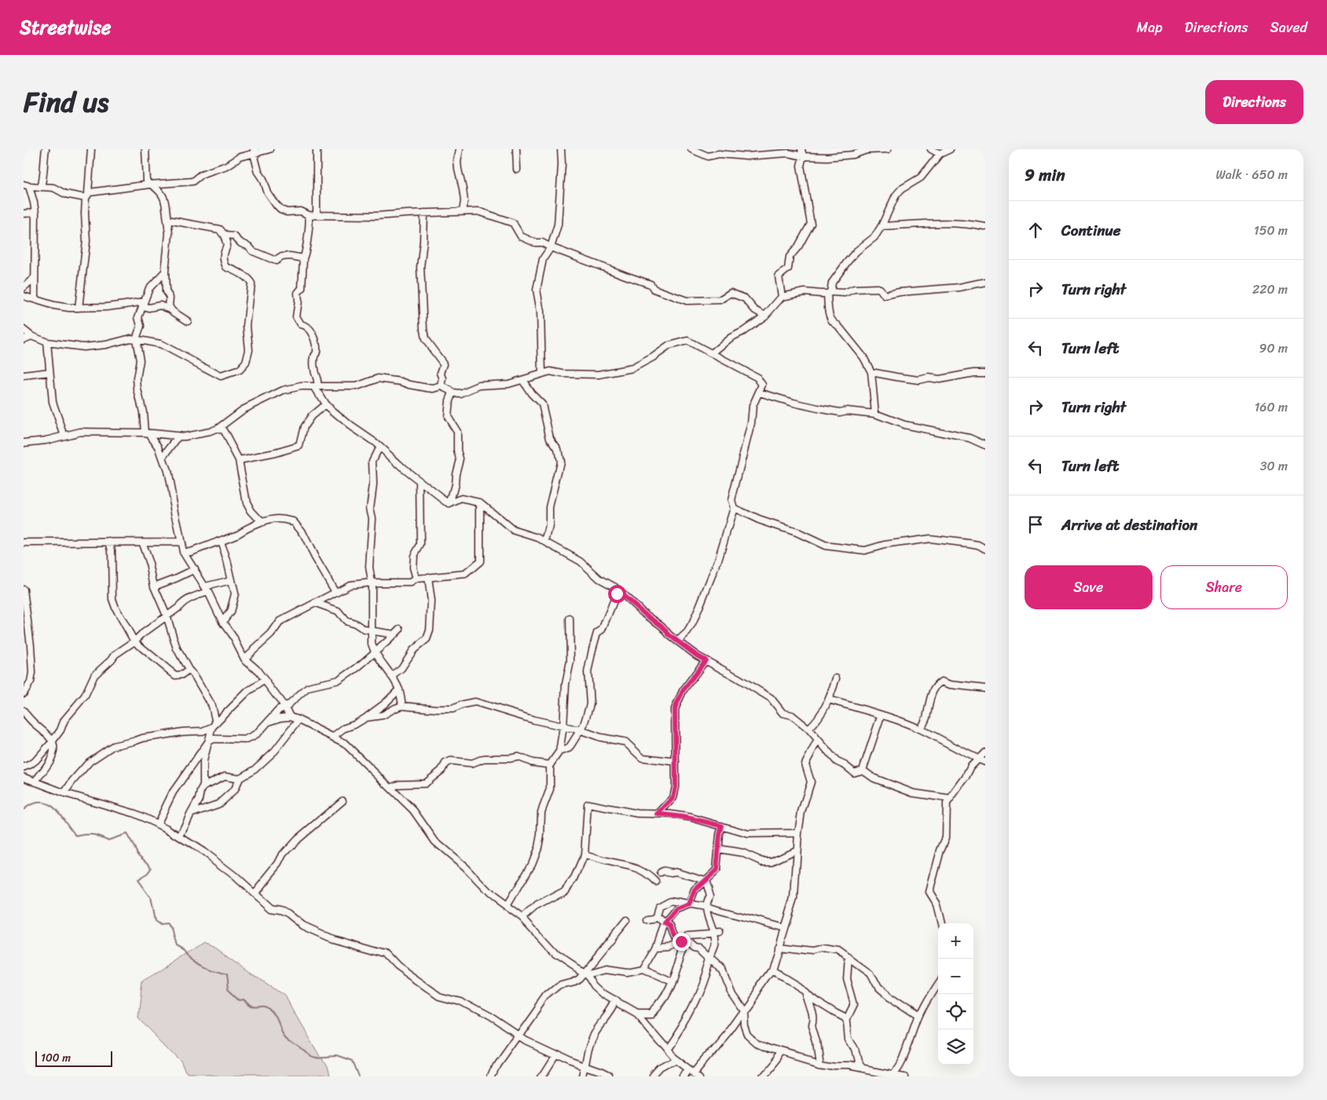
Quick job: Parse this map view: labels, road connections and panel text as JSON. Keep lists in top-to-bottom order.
{
  "scale_bar": "100 m",
  "page": {
    "header": "Streetwise",
    "nav": ["Map", "Directions", "Saved"],
    "title": "Find us",
    "buttons": [
      "Directions",
      ["Save", "Share"]
    ],
    "heading": ["9 min", "Walk · 650 m"],
    "list": [
      ["Continue", "150 m"],
      ["Turn right", "220 m"],
      ["Turn left", "90 m"],
      ["Turn right", "160 m"],
      ["Turn left", "30 m"],
      "Arrive at destination"
    ],
    "map_buttons": ["+", "−"],
    "scale": "100 m"
  }
}
